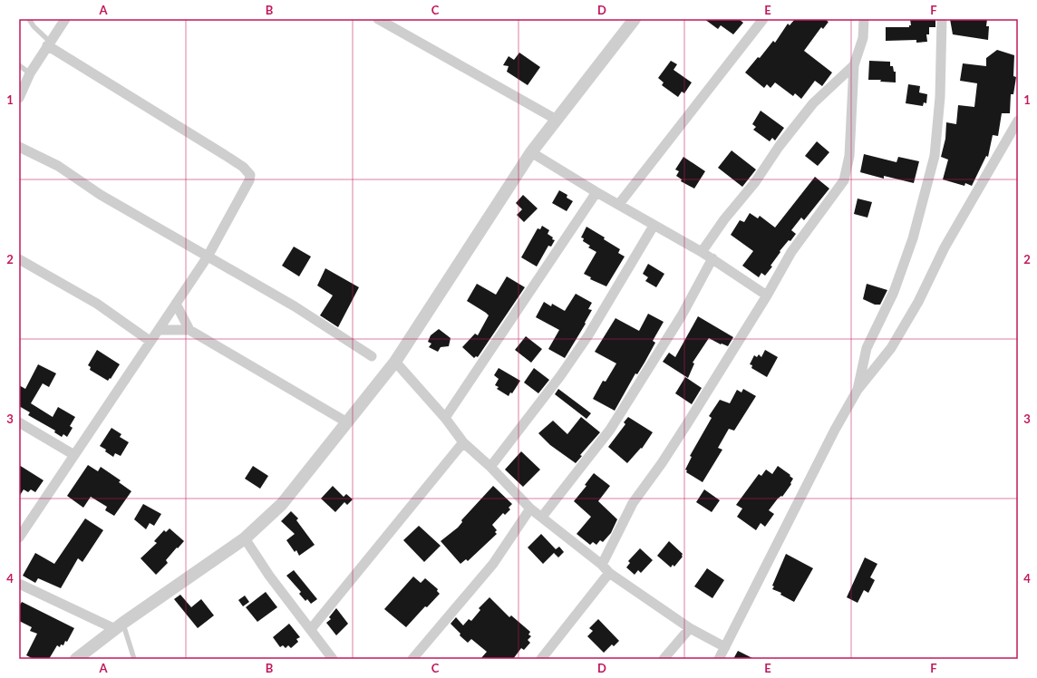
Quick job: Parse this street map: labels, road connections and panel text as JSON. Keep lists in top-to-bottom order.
{
  "grid": {
    "columns": [
      "A",
      "B",
      "C",
      "D",
      "E",
      "F"
    ],
    "rows": [
      "1",
      "2",
      "3",
      "4"
    ]
  }
}
